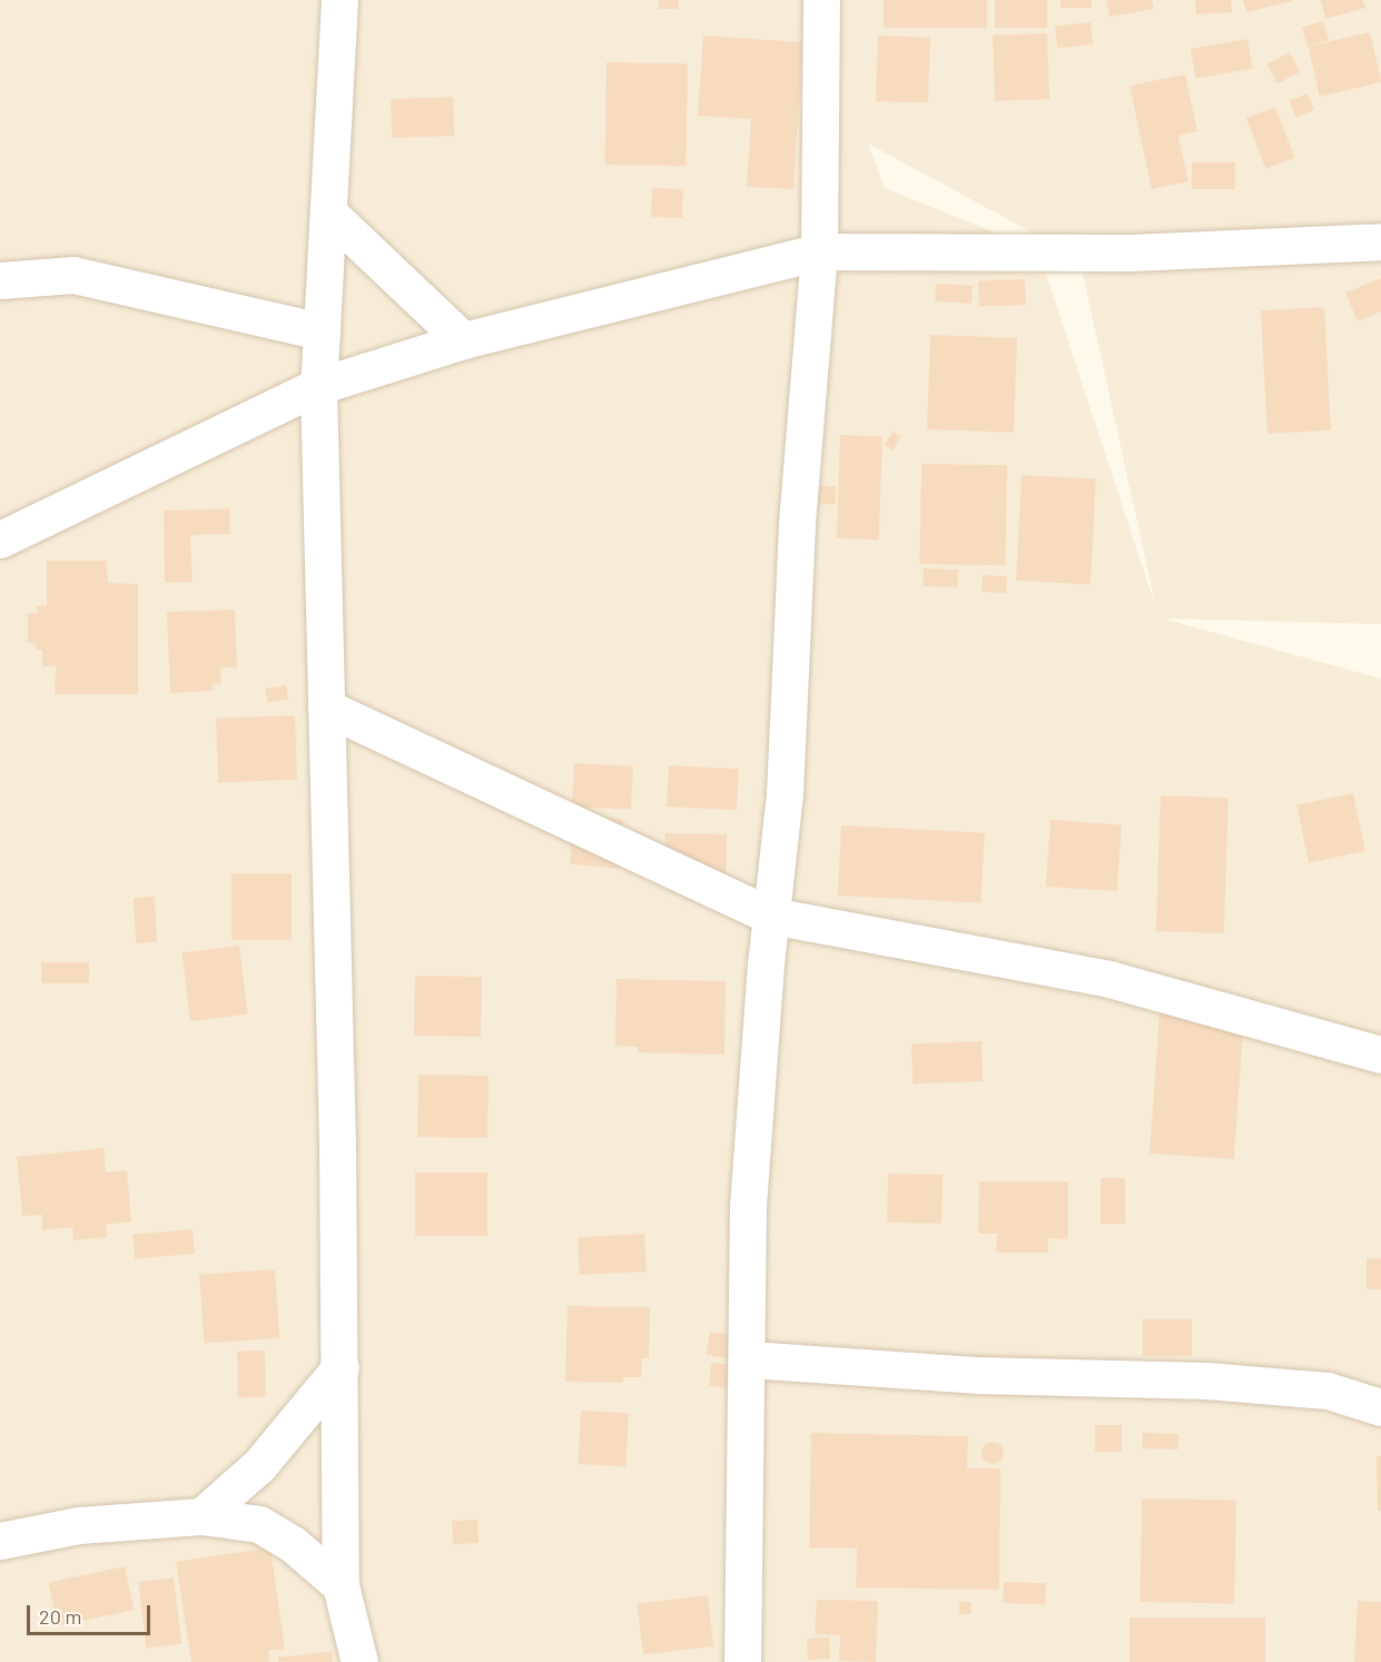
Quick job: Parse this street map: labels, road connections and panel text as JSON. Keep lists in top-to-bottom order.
{
  "scale_bar": "20 m"
}
